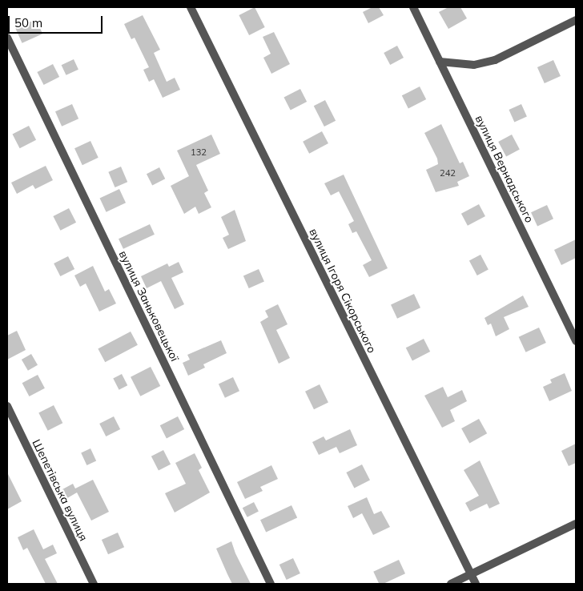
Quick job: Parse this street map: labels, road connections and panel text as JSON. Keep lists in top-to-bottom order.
{
  "streets": {
    "street": [
      "вулиця Вернадського",
      "вулиця Ігоря Сікорського",
      "вулиця Заньковецької",
      "Шепетівська вулиця"
    ]
  },
  "house_numbers": ["132", "242"],
  "scale_bar": "50 m"
}
